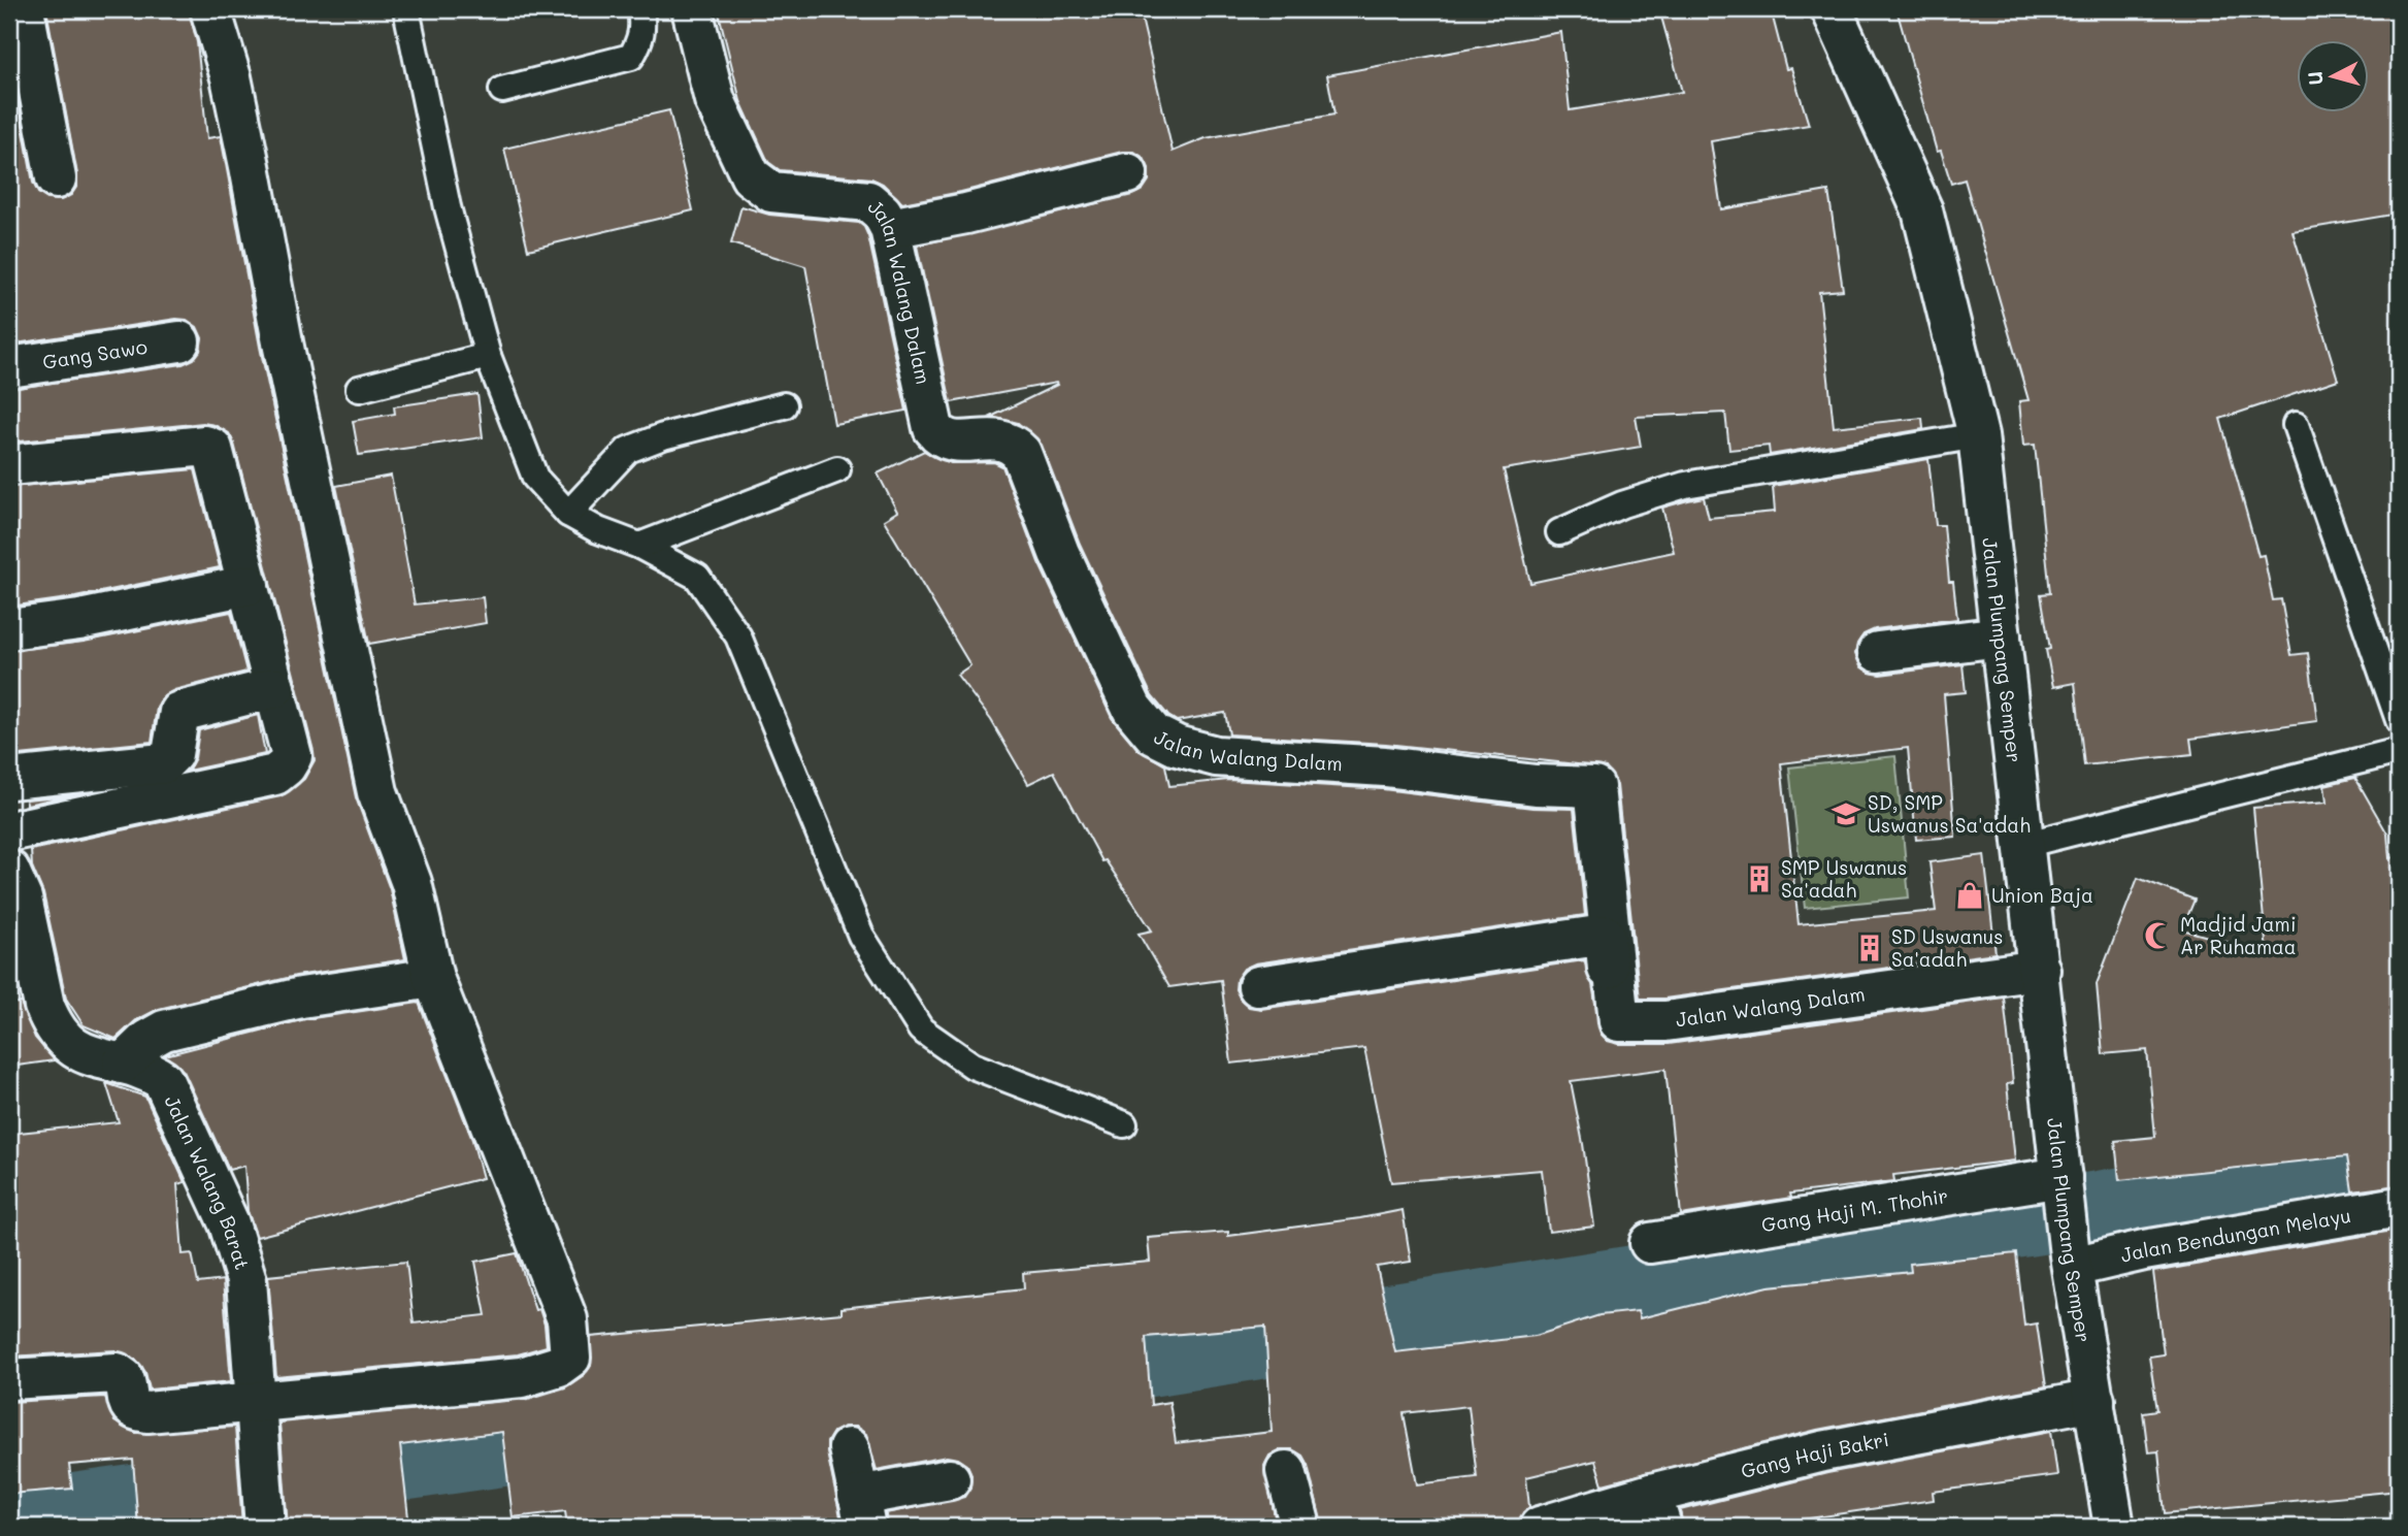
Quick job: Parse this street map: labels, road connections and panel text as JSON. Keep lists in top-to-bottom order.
{
  "streets": {
    "street": [
      "Jalan Walang Dalam",
      "Gang Sawo",
      "Jalan Plumpang Semper",
      "Jalan Walang Barat",
      "Gang Haji M. Thohir",
      "Jalan Bendungan Melayu",
      "Gang Haji Bakri"
    ]
  },
  "crossings": [
    ["Jalan Walang Dalam", "Jalan Plumpang Semper"],
    ["Jalan Plumpang Semper", "Gang Haji M. Thohir"],
    ["Jalan Plumpang Semper", "Jalan Bendungan Melayu"],
    ["Jalan Plumpang Semper", "Gang Haji Bakri"]
  ],
  "places": {
    "school or university": ["SD, SMP Uswanus Sa'adah"],
    "building": ["SMP Uswanus Sa'adah", "SD Uswanus Sa'adah"],
    "shop": ["Union Baja"],
    "mosque": ["Madjid Jami Ar Ruhamaa"]
  },
  "north": "left"
}
